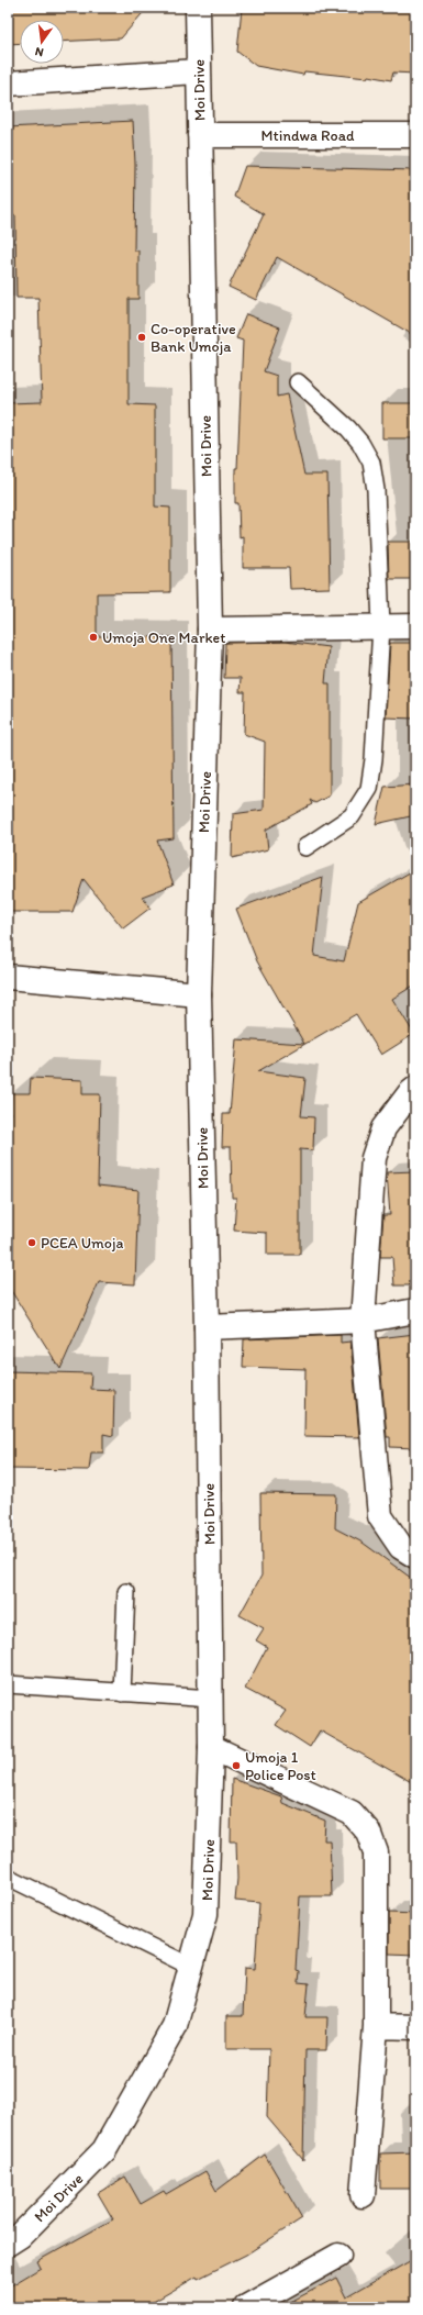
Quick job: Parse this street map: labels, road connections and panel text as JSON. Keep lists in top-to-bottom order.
{
  "streets": {
    "street": ["Moi Drive", "Mtindwa Road"]
  },
  "crossings": [
    ["Moi Drive", "Mtindwa Road"]
  ],
  "places": [
    "Co-operative Bank Umoja",
    "Umoja One Market",
    "PCEA Umoja",
    "Umoja 1 Police Post"
  ],
  "north": "bottom"
}
